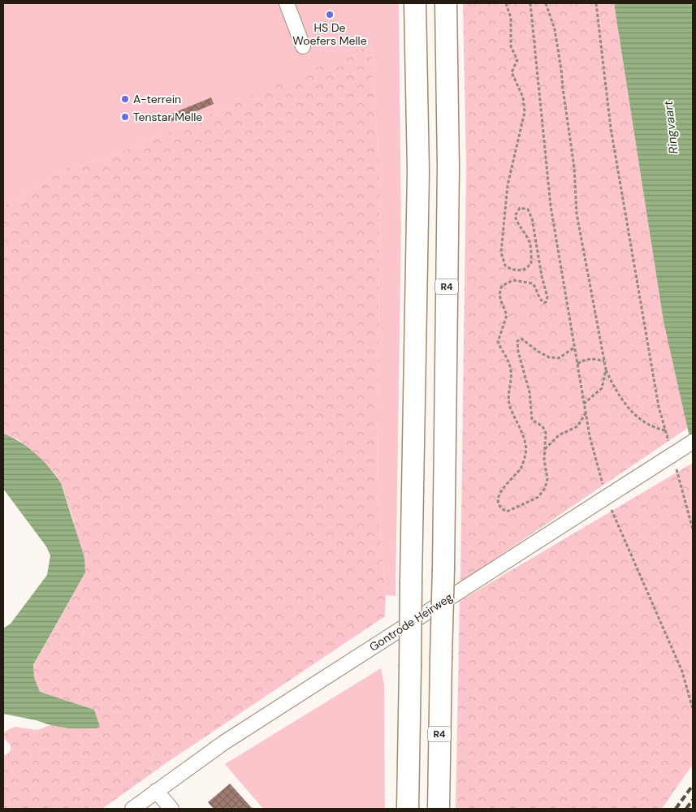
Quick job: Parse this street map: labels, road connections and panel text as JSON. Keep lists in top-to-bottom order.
{
  "streets": {
    "highway": ["R4"],
    "street": ["Gontrode Heirweg"]
  },
  "water": ["Ringvaart"],
  "places": ["HS De Woefers Melle", "A-terrein", "Tenstar Melle"]
}
